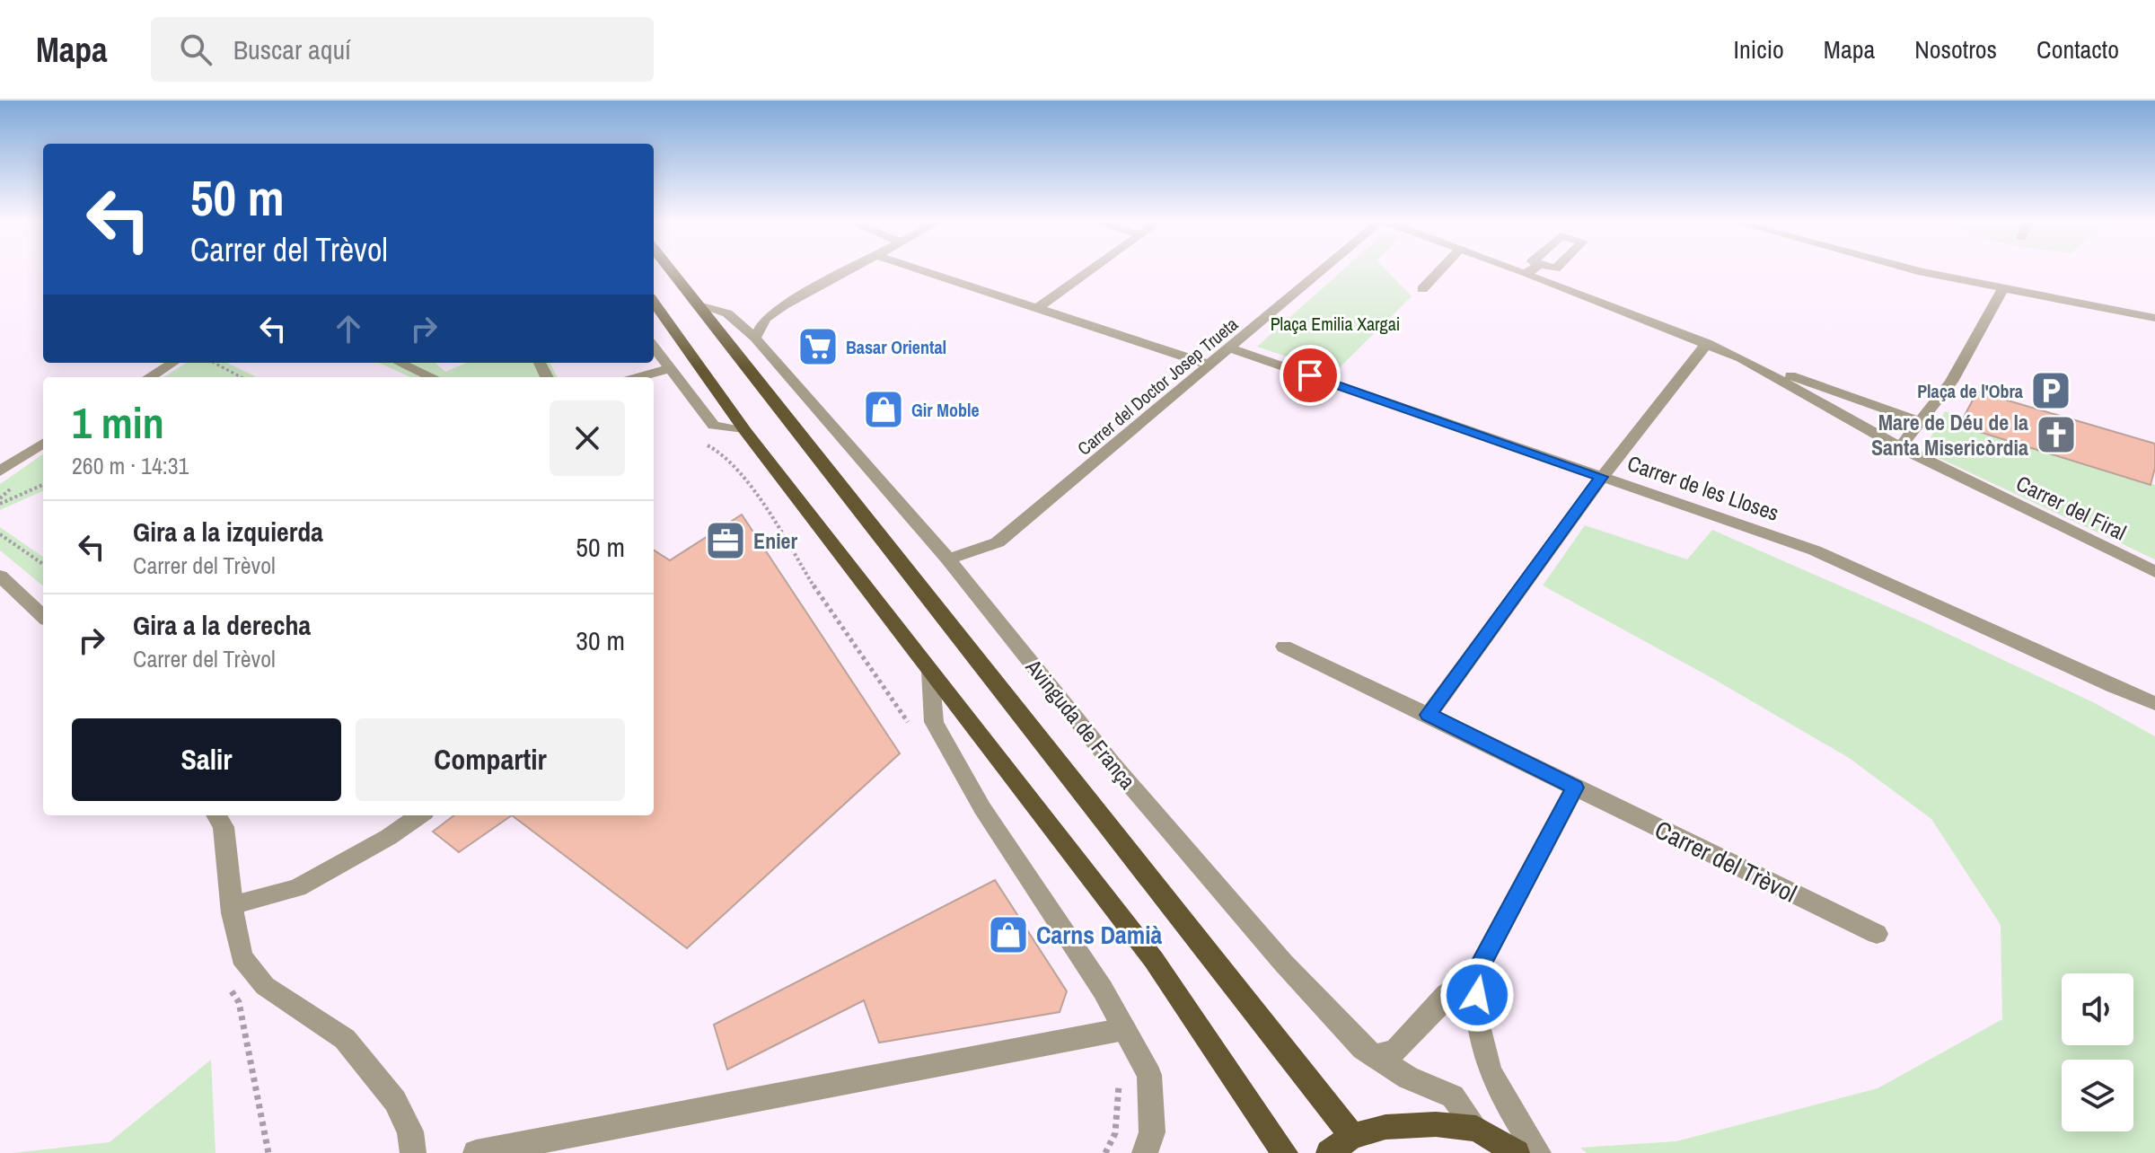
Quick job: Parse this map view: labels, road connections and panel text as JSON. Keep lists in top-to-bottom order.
{
  "streets": {
    "main road": ["Avinguda de França"],
    "street": [
      "Carrer del Doctor Josep Trueta",
      "Carrer de les Lloses",
      "Carrer del Firal",
      "Carrer del Trèvol"
    ]
  },
  "crossings": [
    ["Carrer del Doctor Josep Trueta", "Carrer de les Lloses"],
    ["Carrer del Doctor Josep Trueta", "Avinguda de França"]
  ],
  "parks": ["Plaça Emilia Xargai"],
  "places": {
    "supermarket": ["Basar Oriental"],
    "parking": ["Plaça de l'Obra"],
    "shop": ["Gir Moble", "Carns Damià"],
    "church": ["Mare de Déu de la Santa Misericòrdia"],
    "office": ["Enier"]
  },
  "page": {
    "header": "Mapa",
    "search": "Buscar aquí",
    "nav": [
      "Inicio",
      "Mapa",
      "Nosotros",
      "Contacto"
    ],
    "turn": ["50 m", "Carrer del Trèvol"],
    "heading": ["1 min", "260 m · 14:31"],
    "list": [
      {
        "name": "Gira a la izquierda",
        "note": "Carrer del Trèvol",
        "value": "50 m"
      },
      {
        "name": "Gira a la derecha",
        "note": "Carrer del Trèvol",
        "value": "30 m"
      }
    ],
    "buttons": ["Salir", "Compartir"]
  }
}
